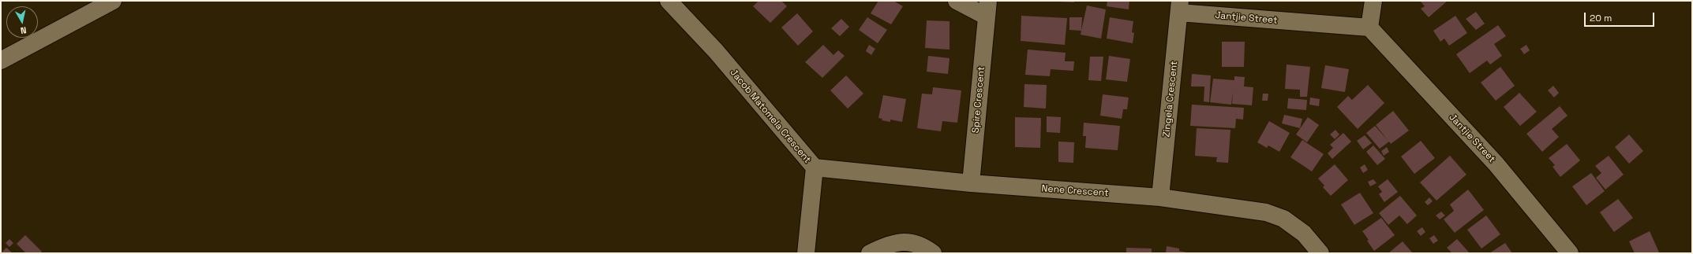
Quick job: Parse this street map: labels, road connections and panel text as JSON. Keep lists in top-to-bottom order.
{
  "streets": {
    "street": [
      "Jantjie Street",
      "Zingela Crescent",
      "Spire Crescent",
      "Jacob Matomela Crescent",
      "Nene Crescent"
    ]
  },
  "crossings": [
    ["Jantjie Street", "Zingela Crescent"],
    ["Zingela Crescent", "Nene Crescent"],
    ["Spire Crescent", "Nene Crescent"],
    ["Jacob Matomela Crescent", "Nene Crescent"]
  ],
  "scale_bar": "20 m",
  "north": "bottom"
}
